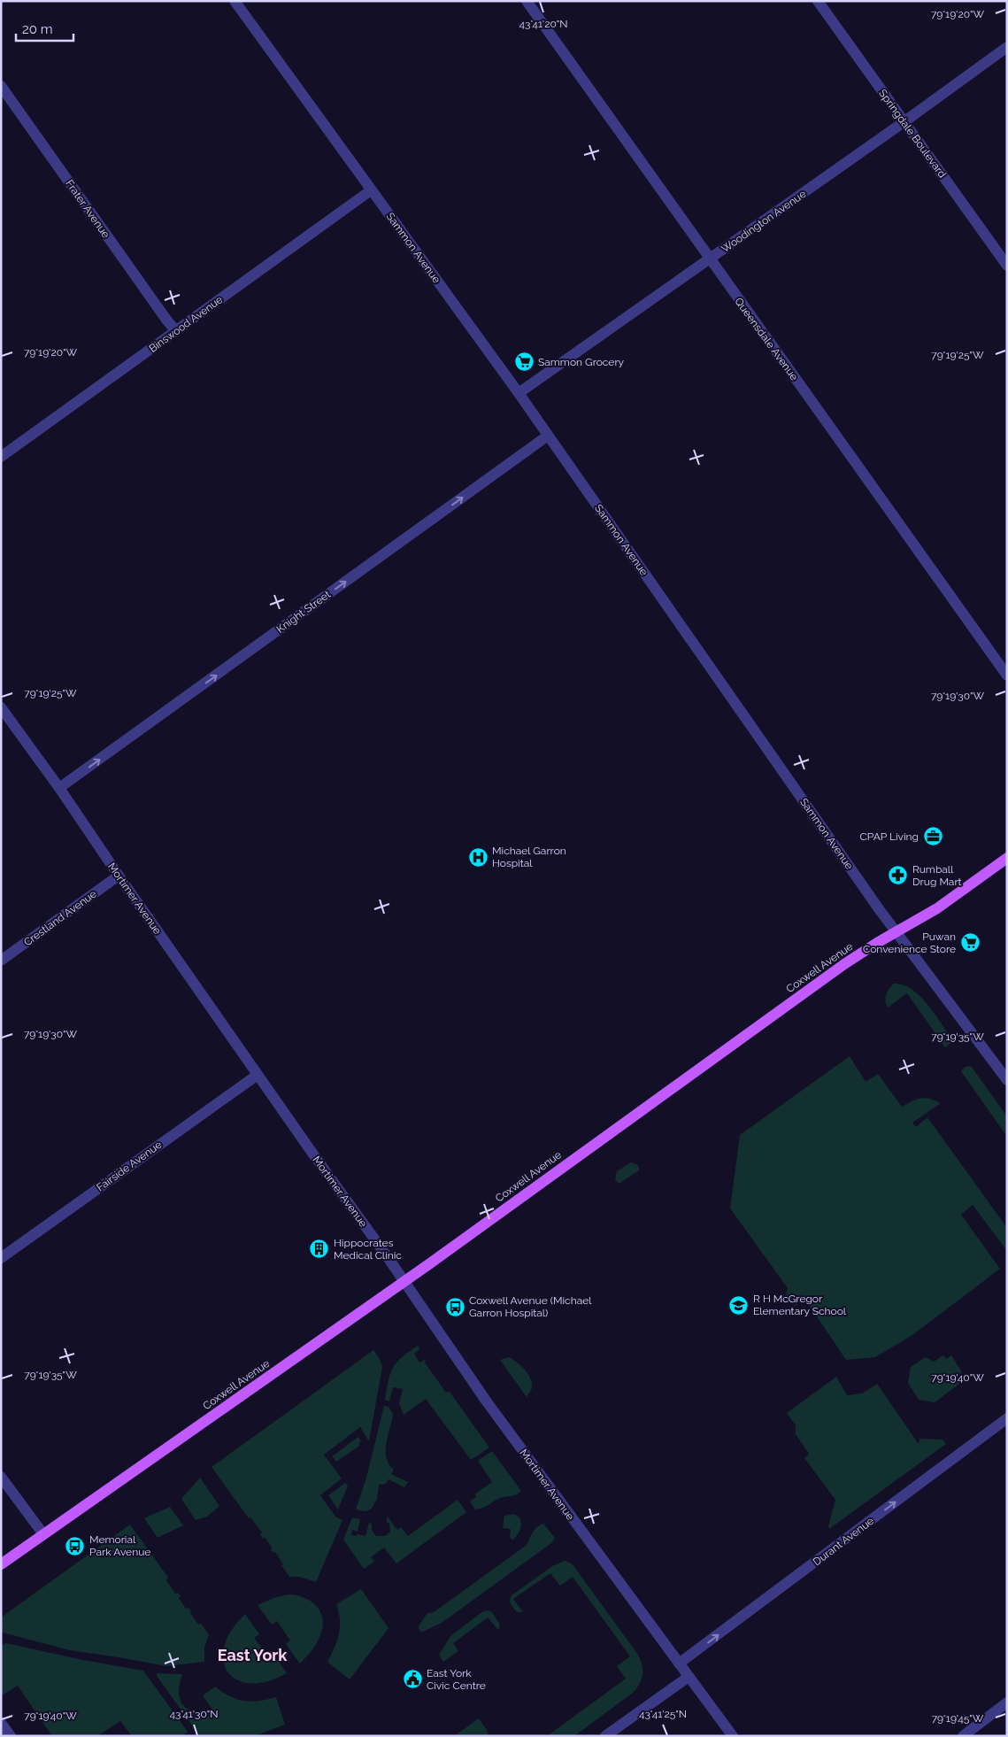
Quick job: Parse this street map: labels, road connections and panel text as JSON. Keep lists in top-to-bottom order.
{
  "streets": {
    "main road": ["Coxwell Avenue"],
    "street": [
      "Springdale Boulevard",
      "Frater Avenue",
      "Woodington Avenue",
      "Sammon Avenue",
      "Binswood Avenue",
      "Queensdale Avenue",
      "Knight Street",
      "Mortimer Avenue",
      "Crestland Avenue",
      "Fairside Avenue",
      "Durant Avenue"
    ]
  },
  "crossings": [
    ["Springdale Boulevard", "Woodington Avenue"],
    ["Frater Avenue", "Binswood Avenue"],
    ["Woodington Avenue", "Sammon Avenue"],
    ["Woodington Avenue", "Queensdale Avenue"],
    ["Sammon Avenue", "Binswood Avenue"],
    ["Sammon Avenue", "Knight Street"],
    ["Sammon Avenue", "Coxwell Avenue"],
    ["Knight Street", "Mortimer Avenue"],
    ["Mortimer Avenue", "Crestland Avenue"],
    ["Mortimer Avenue", "Coxwell Avenue"],
    ["Mortimer Avenue", "Fairside Avenue"],
    ["Mortimer Avenue", "Durant Avenue"]
  ],
  "one_way": ["Knight Street", "Durant Avenue"],
  "districts": ["East York"],
  "places": {
    "supermarket": ["Sammon Grocery", "Puwan Convenience Store"],
    "office": ["CPAP Living"],
    "hospital": ["Michael Garron Hospital"],
    "pharmacy": ["Rumball Drug Mart"],
    "building": ["Hippocrates Medical Clinic"],
    "school or university": ["R H McGregor Elementary School"],
    "bus stop": ["Coxwell Avenue (Michael Garron Hospital)", "Memorial Park Avenue"],
    "public building": ["East York Civic Centre"]
  },
  "scale_bar": "20 m",
  "coordinates": [
    "79°19'20\"W",
    "43°41'20\"N",
    "79°19'25\"W",
    "79°19'30\"W",
    "79°19'35\"W",
    "79°19'40\"W",
    "43°41'30\"N",
    "43°41'25\"N",
    "79°19'45\"W"
  ]
}
